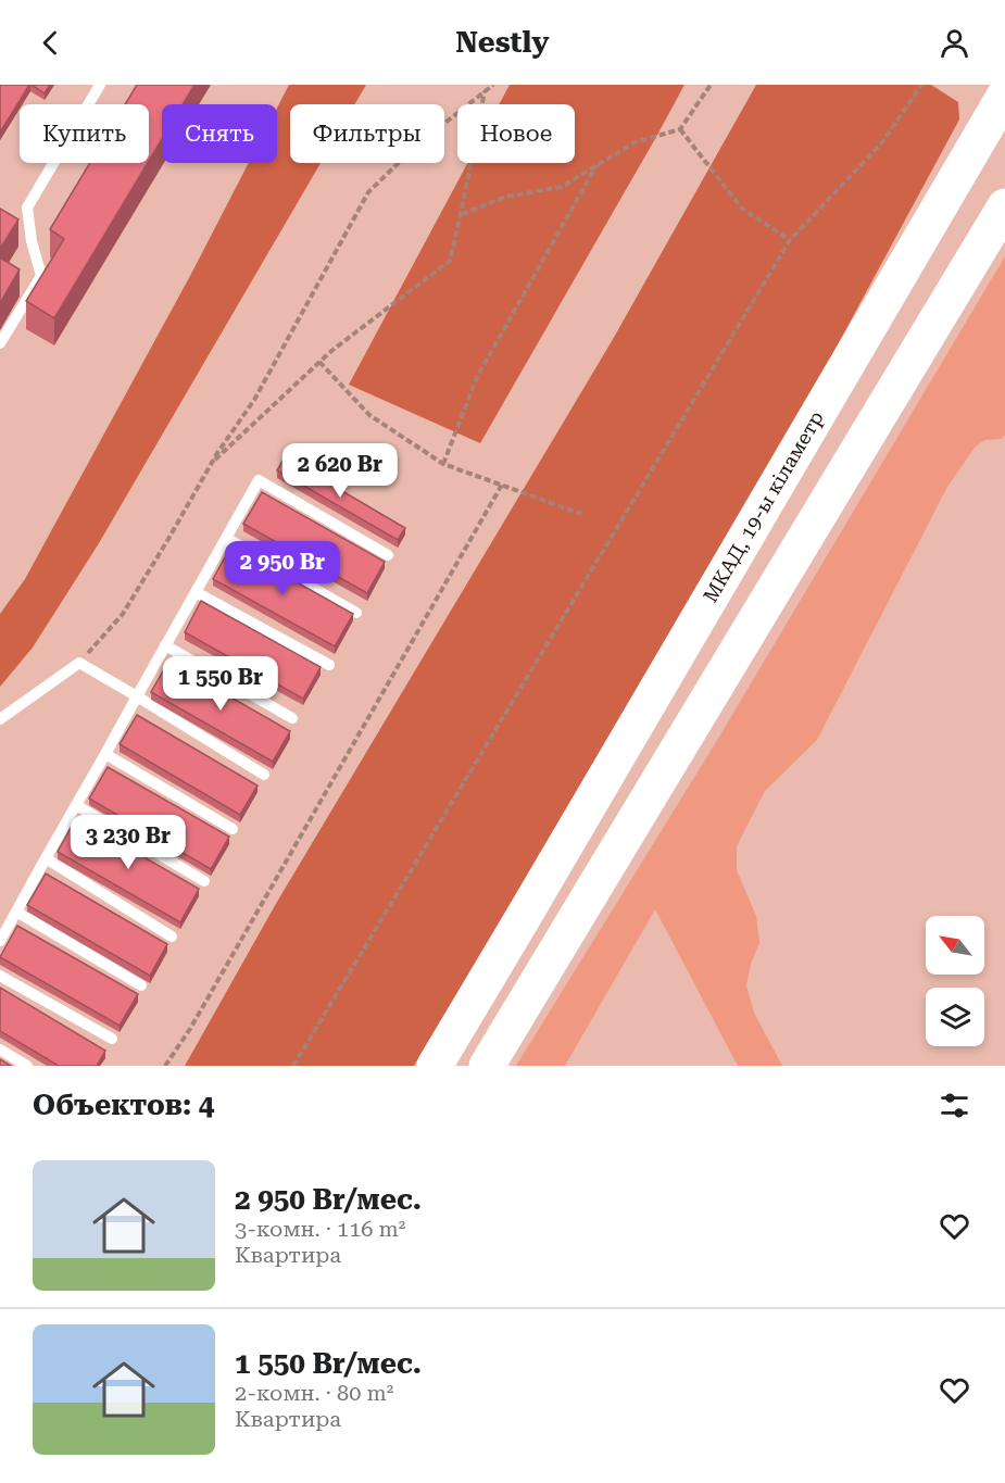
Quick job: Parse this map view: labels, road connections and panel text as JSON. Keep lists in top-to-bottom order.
{
  "streets": {
    "highway": ["МКАД, 19-ы кіламетр"]
  },
  "north": "top left",
  "page": {
    "header": "Nestly",
    "chip": [
      "Купить",
      "Снять",
      "Фильтры",
      "Новое"
    ],
    "price": [
      "2 620 Br",
      "2 950 Br",
      "1 550 Br",
      "3 230 Br"
    ],
    "heading": "Объектов: 4",
    "list": [
      {
        "name": "2 950 Br/мес.",
        "note": "3-комн. · 116 m² · Квартира"
      },
      {
        "name": "1 550 Br/мес.",
        "note": "2-комн. · 80 m² · Квартира"
      }
    ]
  }
}
